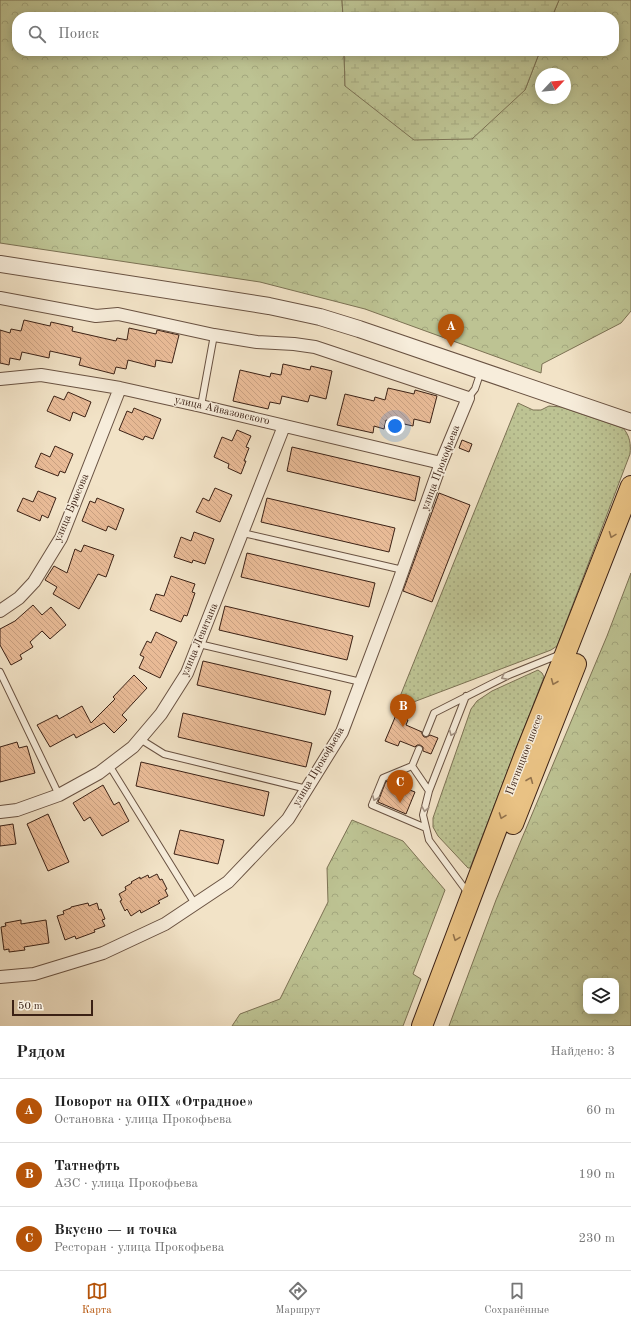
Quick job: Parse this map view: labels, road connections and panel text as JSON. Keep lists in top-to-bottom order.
{
  "streets": {
    "main road": ["Пятницкое шоссе"],
    "street": [
      "улица Айвазовского",
      "улица Прокофьева",
      "улица Брюсова",
      "улица Левитана"
    ]
  },
  "crossings": [
    ["улица Айвазовского", "улица Прокофьева"],
    ["улица Айвазовского", "улица Брюсова"],
    ["улица Айвазовского", "улица Левитана"]
  ],
  "scale_bar": "50 m",
  "north": "top right",
  "page": {
    "search": "Поиск",
    "pins": ["A", "B", "C"],
    "scale": "50 m",
    "heading": ["Рядом", "Найдено: 3"],
    "list": [
      {
        "mark": "A",
        "name": "Поворот на ОПХ «Отрадное»",
        "note": "Остановка · улица Прокофьева",
        "value": "60 m"
      },
      {
        "mark": "B",
        "name": "Татнефть",
        "note": "АЗС · улица Прокофьева",
        "value": "190 m"
      },
      {
        "mark": "C",
        "name": "Вкусно — и точка",
        "note": "Ресторан · улица Прокофьева",
        "value": "230 m"
      }
    ],
    "nav": ["Карта", "Маршрут", "Сохранённые"]
  }
}
